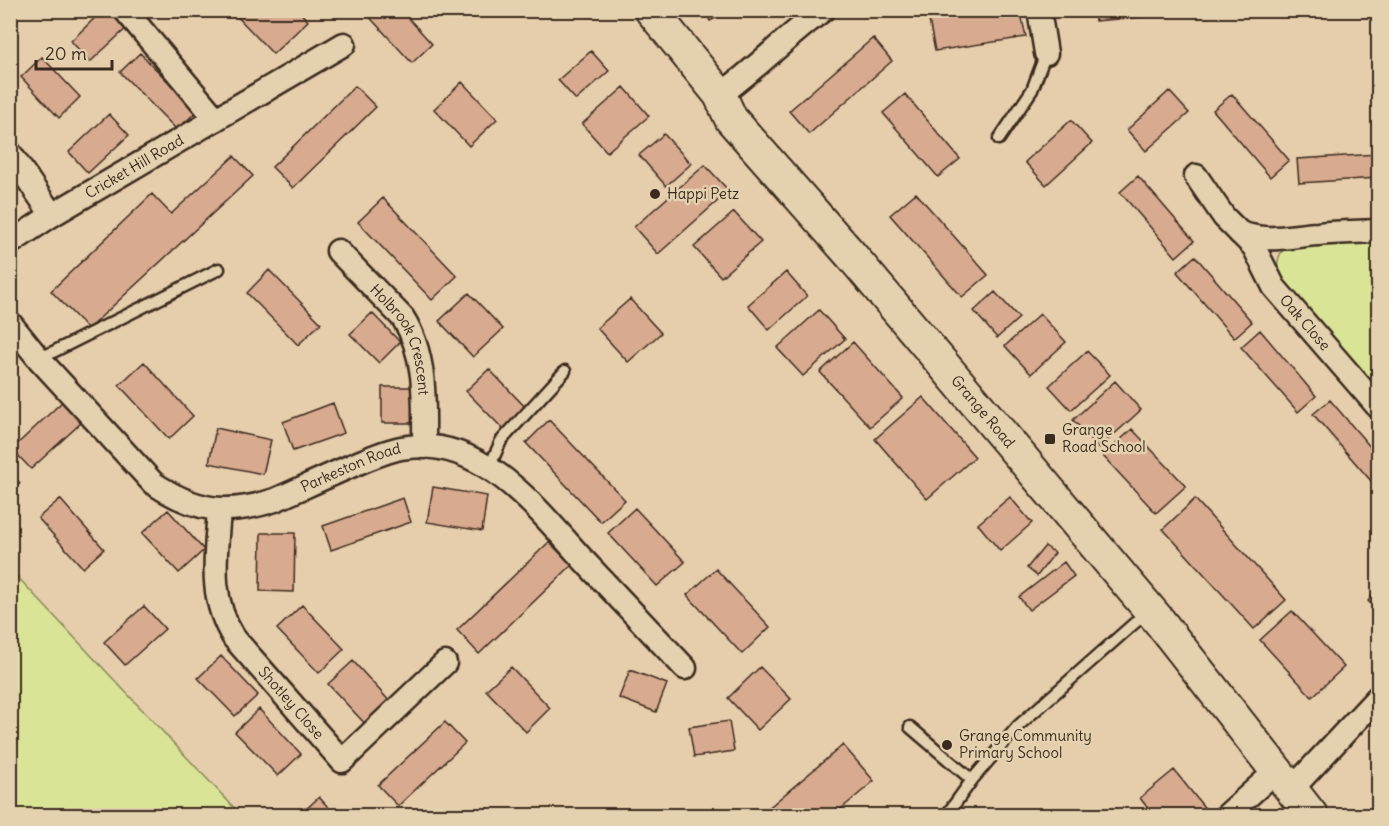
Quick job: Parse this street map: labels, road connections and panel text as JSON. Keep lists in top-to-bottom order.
{
  "streets": {
    "street": [
      "Cricket Hill Road",
      "Oak Close",
      "Holbrook Crescent",
      "Grange Road",
      "Parkeston Road",
      "Shotley Close"
    ]
  },
  "crossings": [
    ["Holbrook Crescent", "Parkeston Road"],
    ["Parkeston Road", "Shotley Close"]
  ],
  "places": {
    "other": ["Happi Petz", "Grange Community Primary School"],
    "transit": ["Grange Road School"]
  },
  "scale_bar": "20 m"
}
